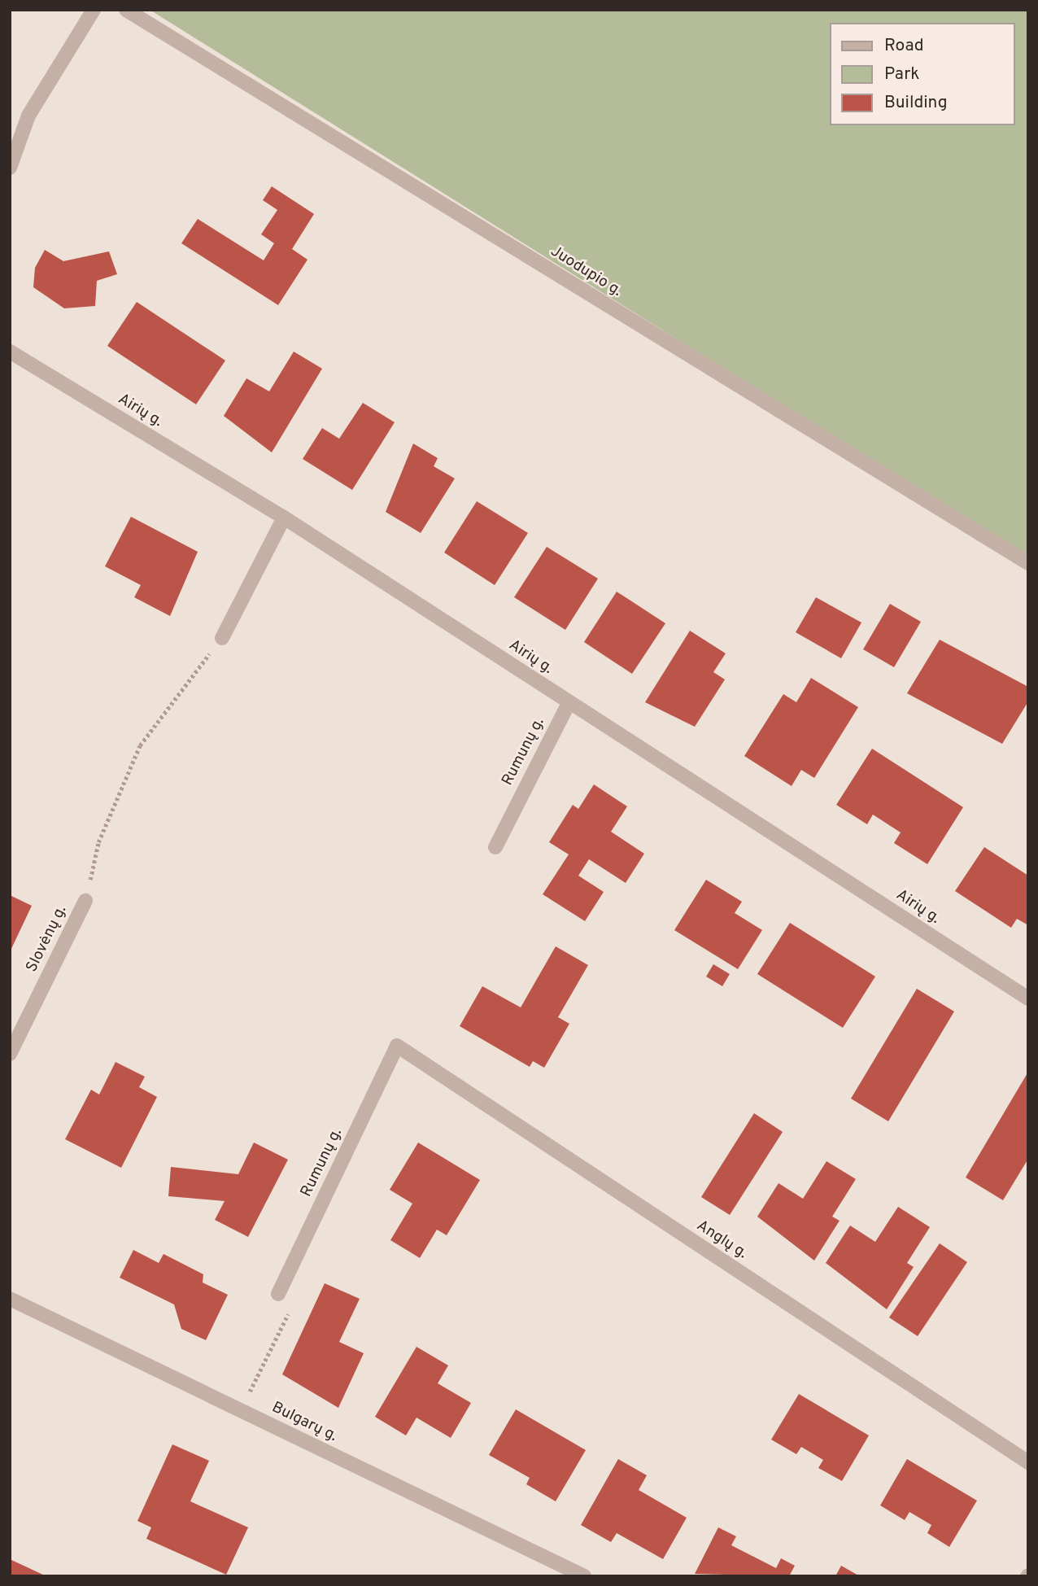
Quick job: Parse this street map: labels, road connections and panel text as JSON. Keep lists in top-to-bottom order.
{
  "streets": {
    "street": [
      "Juodupio g.",
      "Airių g.",
      "Rumunų g.",
      "Slovėnų g.",
      "Anglų g.",
      "Bulgarų g."
    ]
  },
  "crossings": [
    ["Airių g.", "Rumunų g."],
    ["Rumunų g.", "Anglų g."]
  ],
  "legend": ["Road", "Park", "Building"]
}
